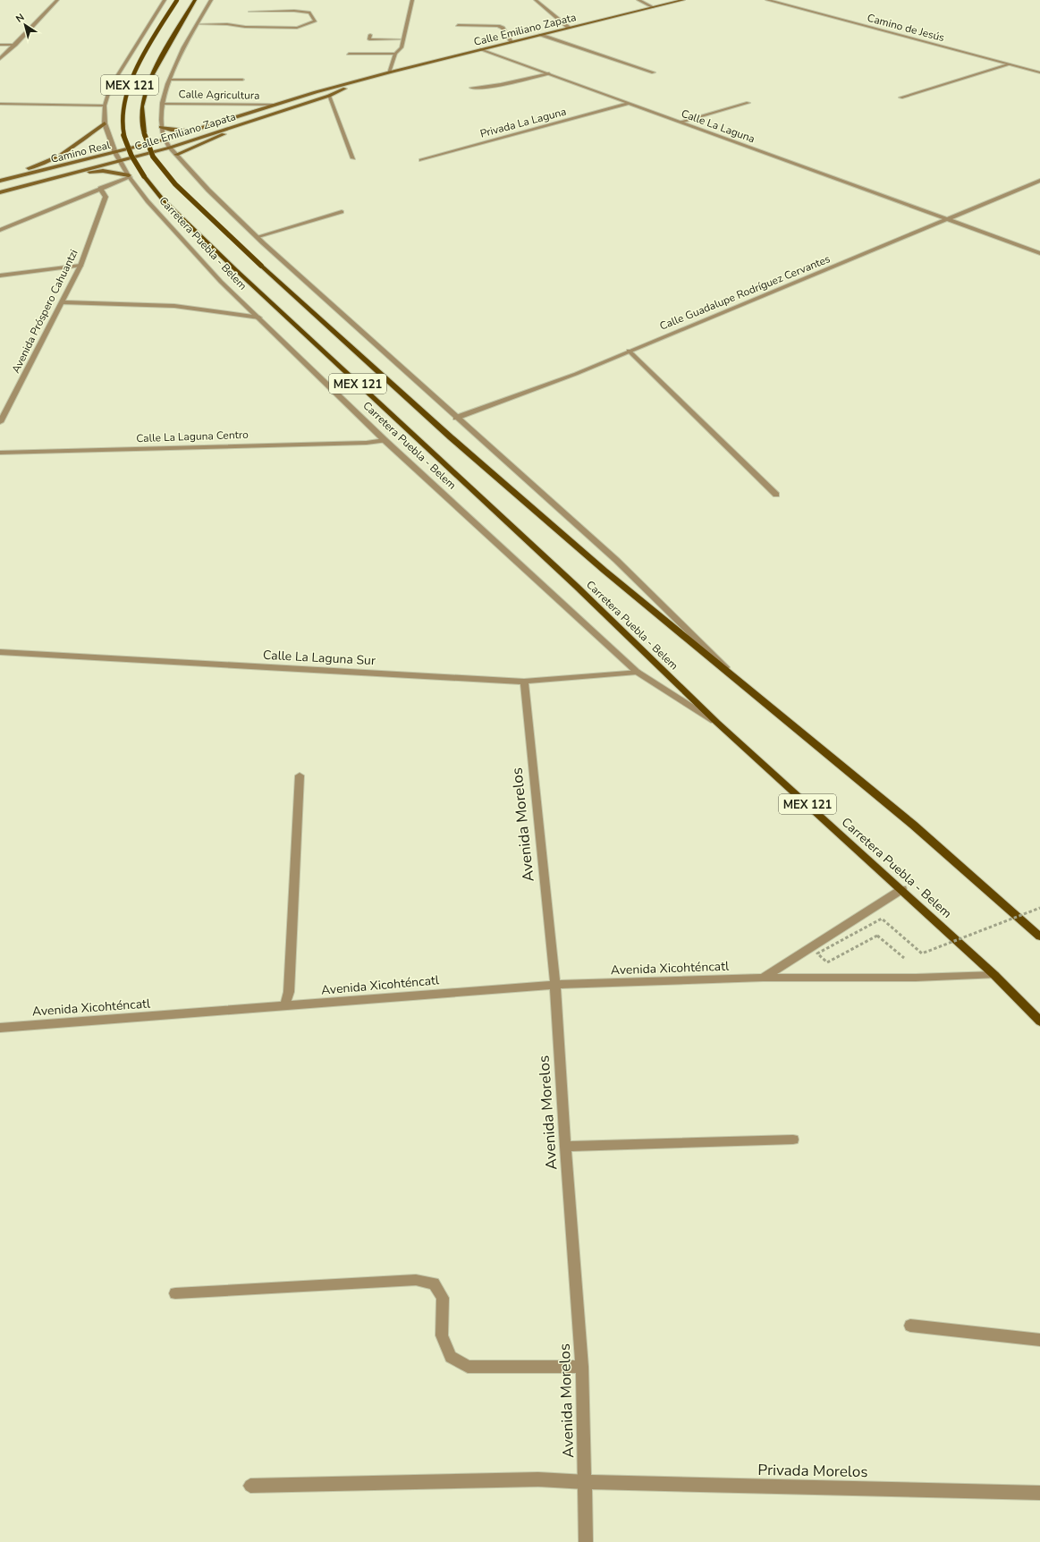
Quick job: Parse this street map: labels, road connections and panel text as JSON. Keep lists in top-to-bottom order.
{
  "streets": {
    "main road": [
      "Calle Emiliano Zapata",
      "MEX 121",
      "Camino Real",
      "Carretera Puebla - Belem"
    ],
    "street": [
      "Camino de Jesús",
      "Calle Agricultura",
      "Privada La Laguna",
      "Calle La Laguna",
      "Calle Guadalupe Rodríguez Cervantes",
      "Avenida Próspero Cahuantzi",
      "Calle La Laguna Centro",
      "Calle La Laguna Sur",
      "Avenida Morelos",
      "Avenida Xicohténcatl",
      "Privada Morelos"
    ]
  },
  "crossings": [
    ["Calle Emiliano Zapata", "Calle Agricultura"],
    ["Calle Emiliano Zapata", "Calle La Laguna"],
    ["Calle Emiliano Zapata", "Camino Real"],
    ["Calle Emiliano Zapata", "Carretera Puebla - Belem"],
    ["Calle Agricultura", "Carretera Puebla - Belem"],
    ["Privada La Laguna", "Calle La Laguna"],
    ["Calle La Laguna", "Calle Guadalupe Rodríguez Cervantes"],
    ["Camino Real", "Carretera Puebla - Belem"],
    ["Carretera Puebla - Belem", "Calle Guadalupe Rodríguez Cervantes"],
    ["Carretera Puebla - Belem", "Calle La Laguna Centro"],
    ["Carretera Puebla - Belem", "Calle La Laguna Sur"],
    ["Carretera Puebla - Belem", "Avenida Xicohténcatl"],
    ["Calle La Laguna Sur", "Avenida Morelos"],
    ["Avenida Morelos", "Avenida Xicohténcatl"],
    ["Avenida Morelos", "Privada Morelos"]
  ],
  "north": "top left"
}
